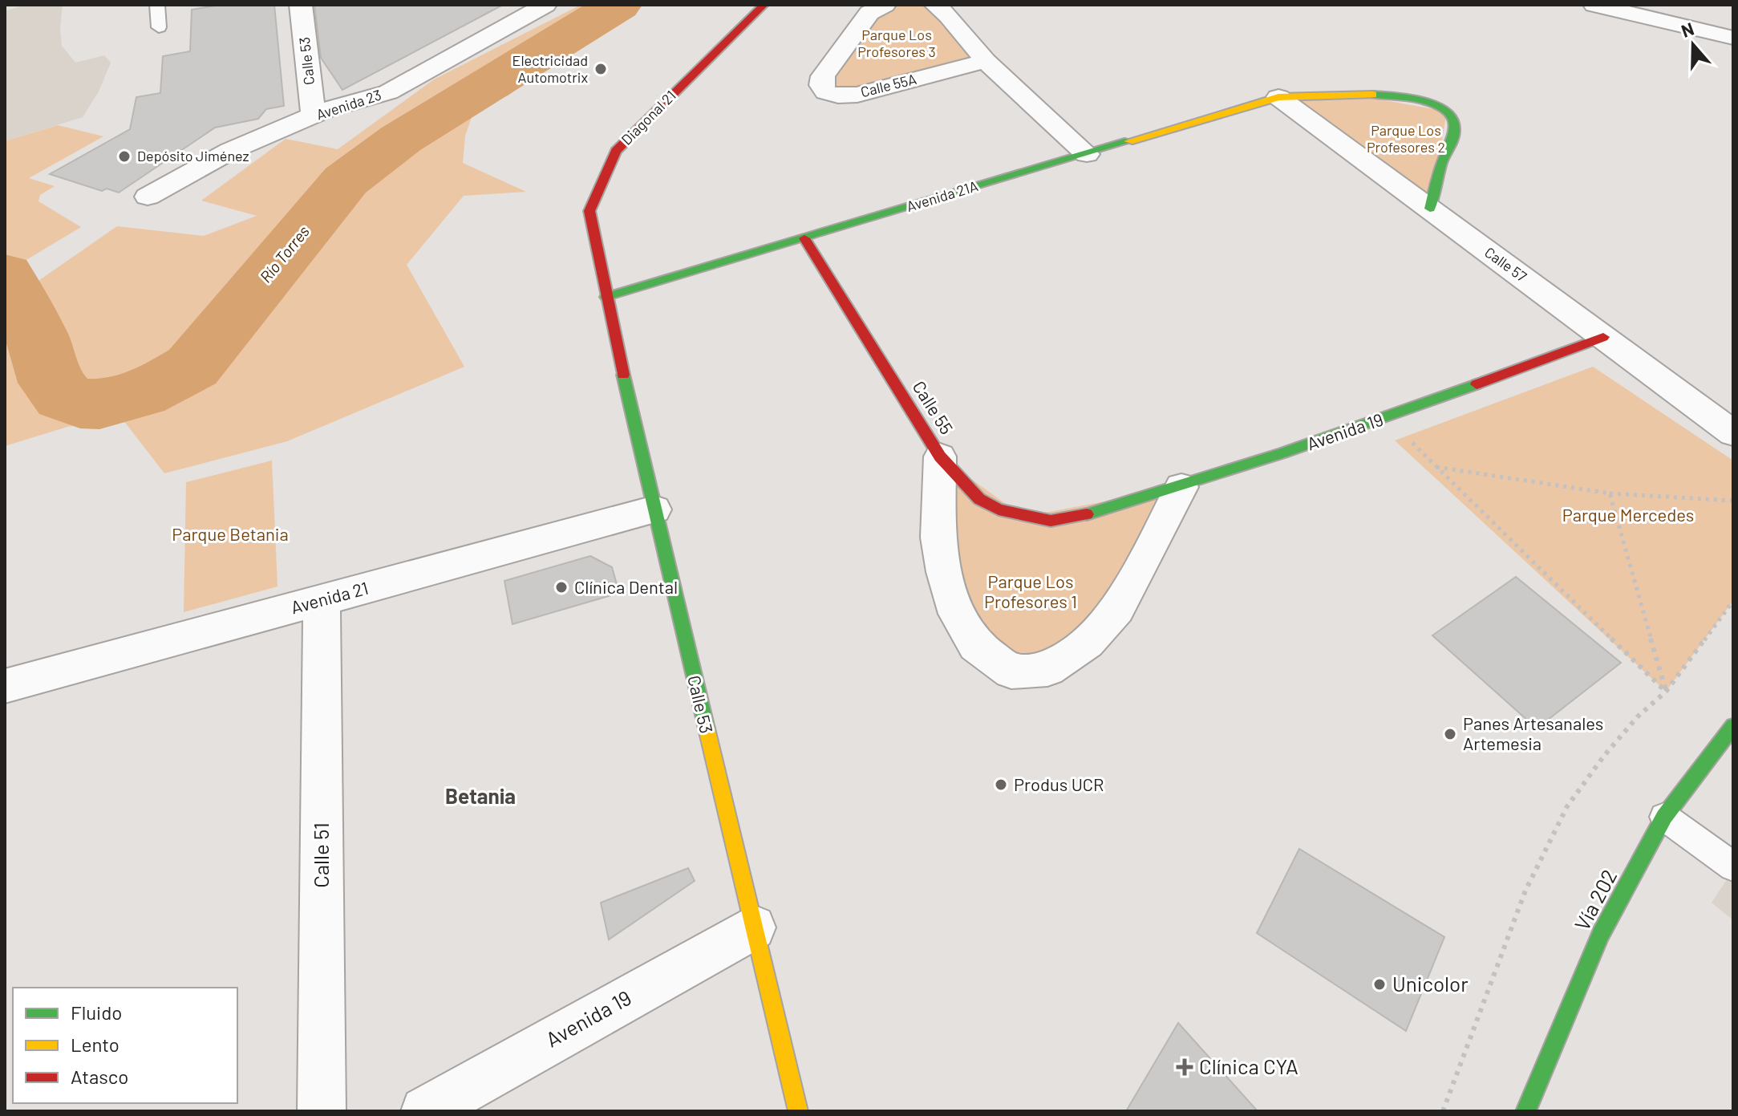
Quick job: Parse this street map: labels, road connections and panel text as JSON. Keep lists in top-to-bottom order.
{
  "streets": {
    "street": [
      "Calle 53",
      "Calle 55A",
      "Avenida 23",
      "Diagonal 21",
      "Avenida 21A",
      "Calle 57",
      "Calle 55",
      "Avenida 19",
      "Avenida 21",
      "Calle 51",
      "Vía 202"
    ]
  },
  "crossings": [
    ["Calle 53", "Avenida 23"],
    ["Calle 53", "Diagonal 21"],
    ["Calle 53", "Avenida 21A"],
    ["Calle 53", "Avenida 19"],
    ["Calle 53", "Avenida 21"],
    ["Diagonal 21", "Avenida 21A"],
    ["Avenida 21A", "Calle 57"],
    ["Avenida 21A", "Calle 55"],
    ["Calle 57", "Avenida 19"],
    ["Calle 55", "Avenida 19"],
    ["Avenida 21", "Calle 51"]
  ],
  "districts": ["Betania"],
  "water": ["Río Torres"],
  "parks": [
    "Parque Los Profesores 3",
    "Parque Los Profesores 2",
    "Parque Mercedes",
    "Parque Betania",
    "Parque Los Profesores 1"
  ],
  "places": {
    "other": [
      "Electricidad Automotrix",
      "Depósito Jiménez",
      "Clínica Dental",
      "Panes Artesanales Artemesia",
      "Produs UCR",
      "Unicolor"
    ],
    "health": ["Clínica CYA"]
  },
  "legend": ["Fluido", "Lento", "Atasco"],
  "north": "top"
}
